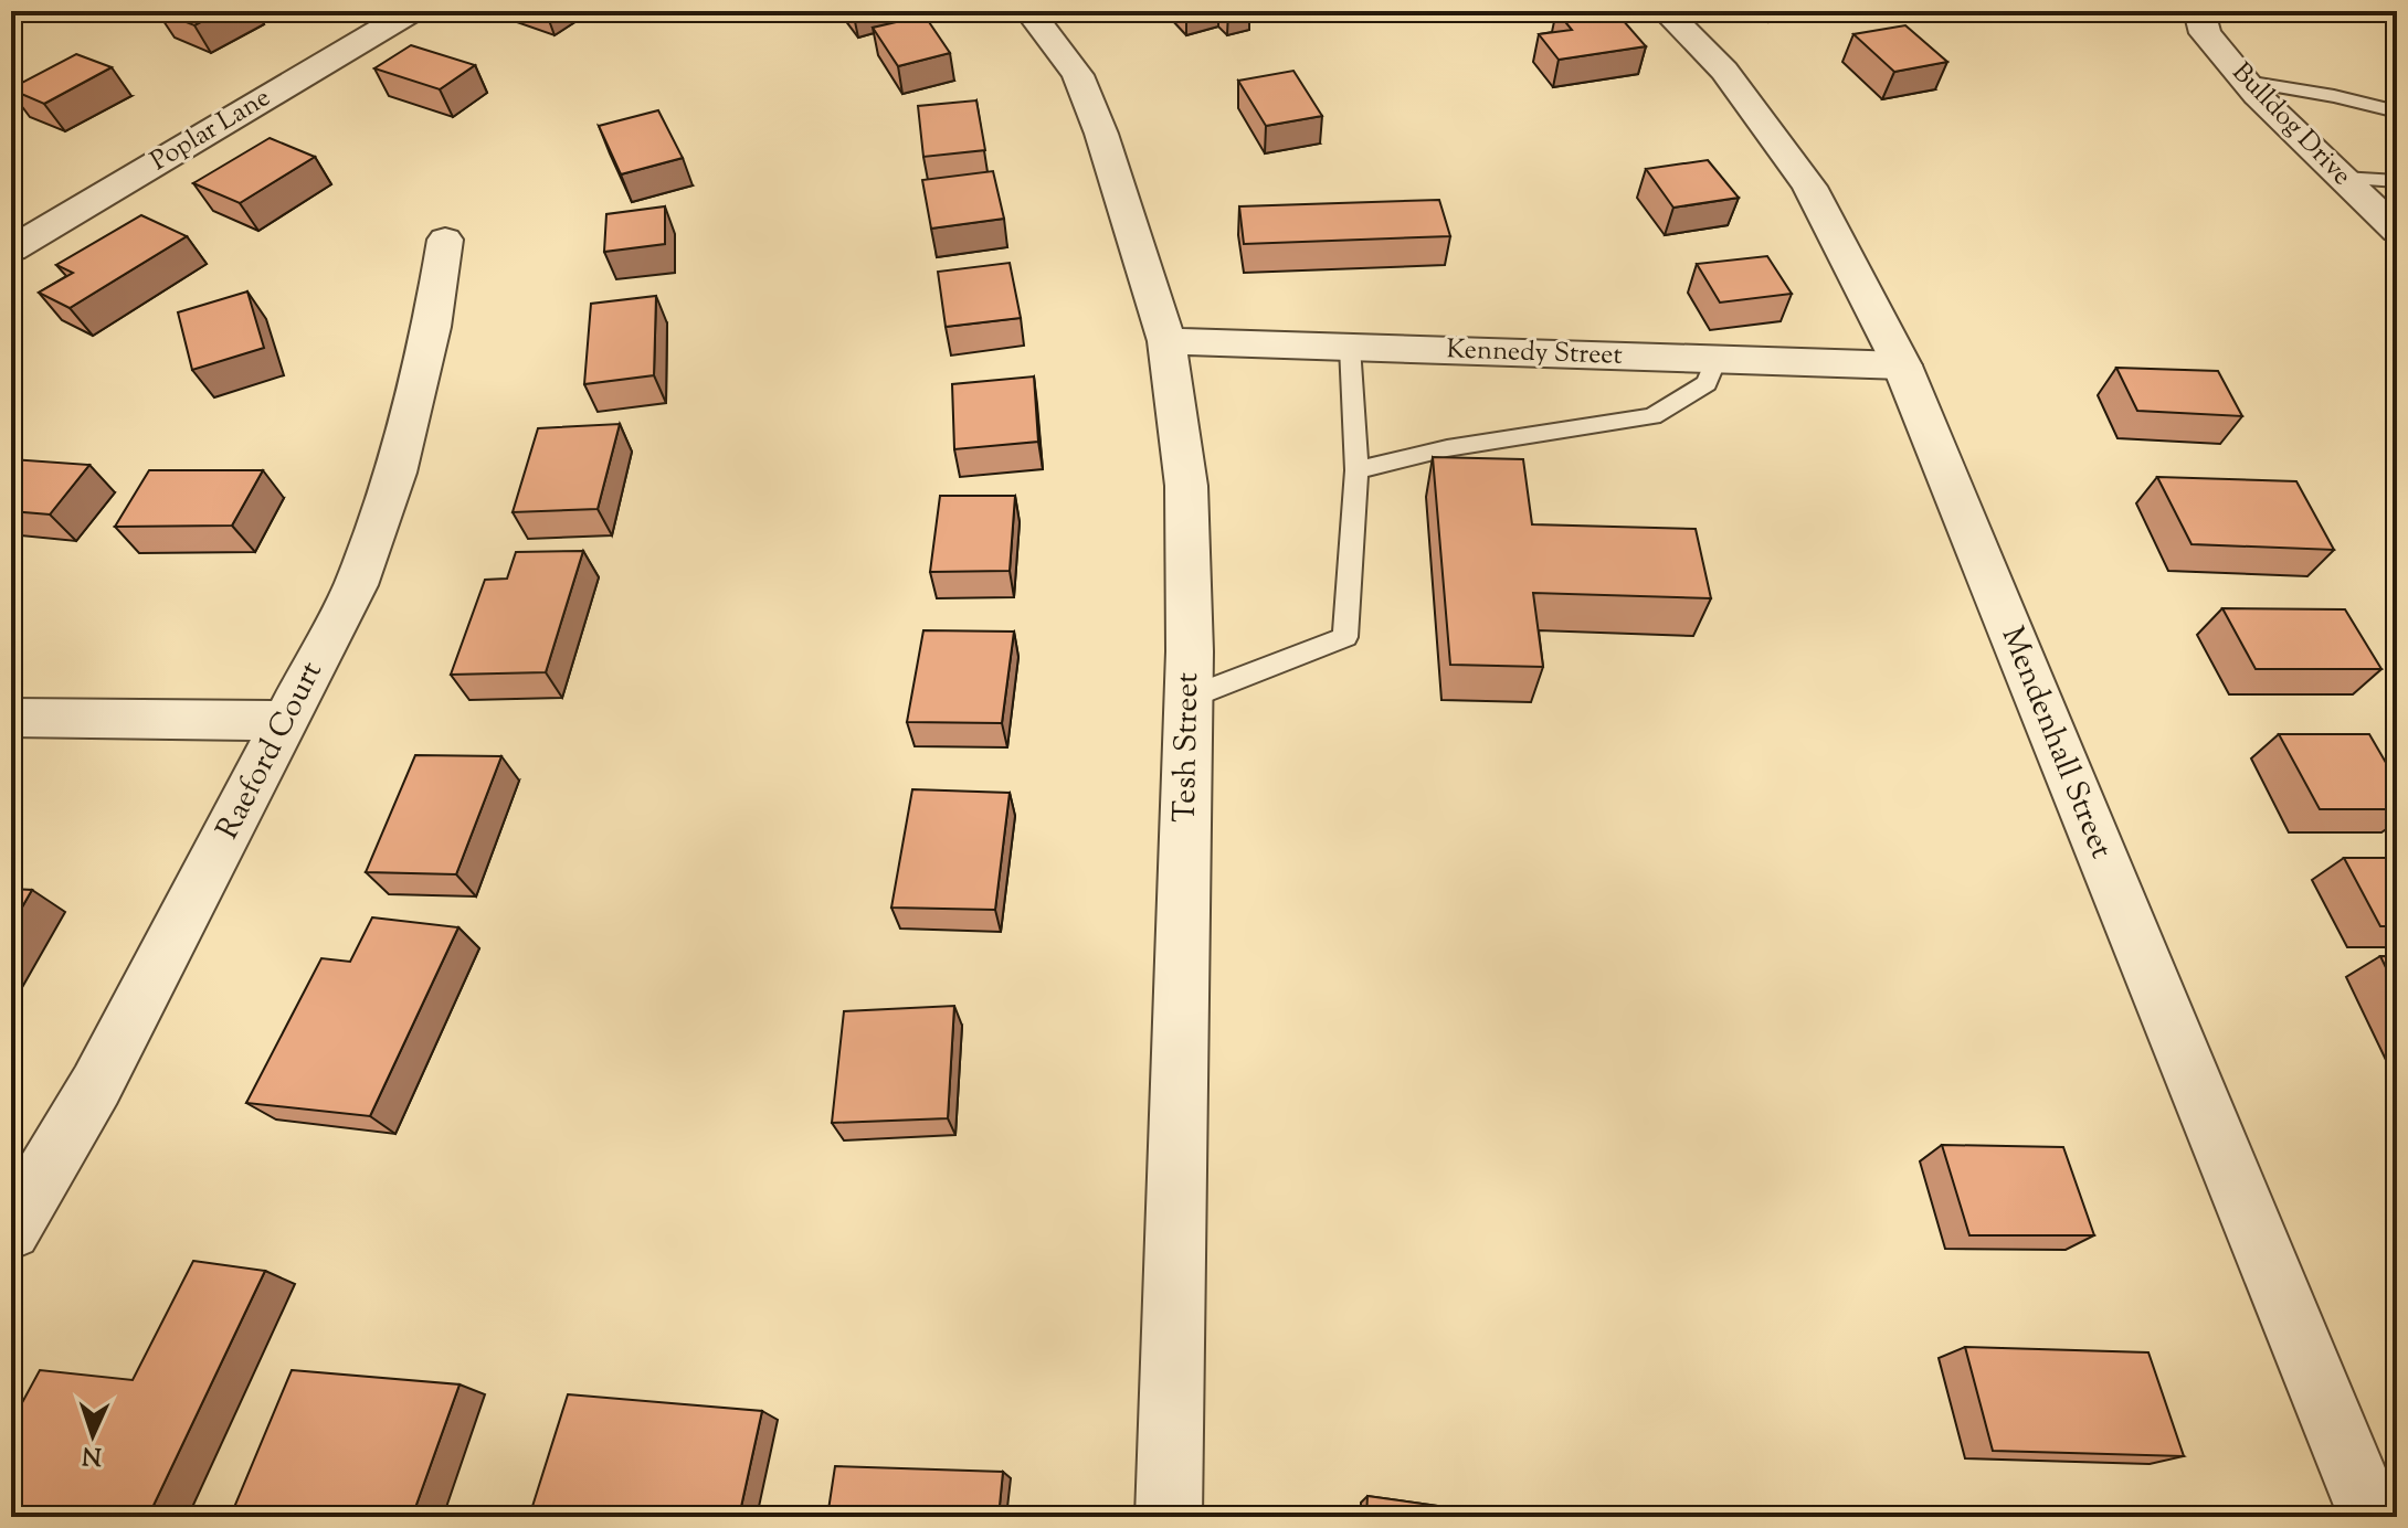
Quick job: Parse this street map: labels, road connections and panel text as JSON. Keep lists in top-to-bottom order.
{
  "streets": {
    "street": [
      "Bulldog Drive",
      "Poplar Lane",
      "Kennedy Street",
      "Mendenhall Street",
      "Tesh Street",
      "Raeford Court"
    ]
  },
  "crossings": [
    ["Kennedy Street", "Mendenhall Street"],
    ["Kennedy Street", "Tesh Street"]
  ],
  "north": "bottom"
}
